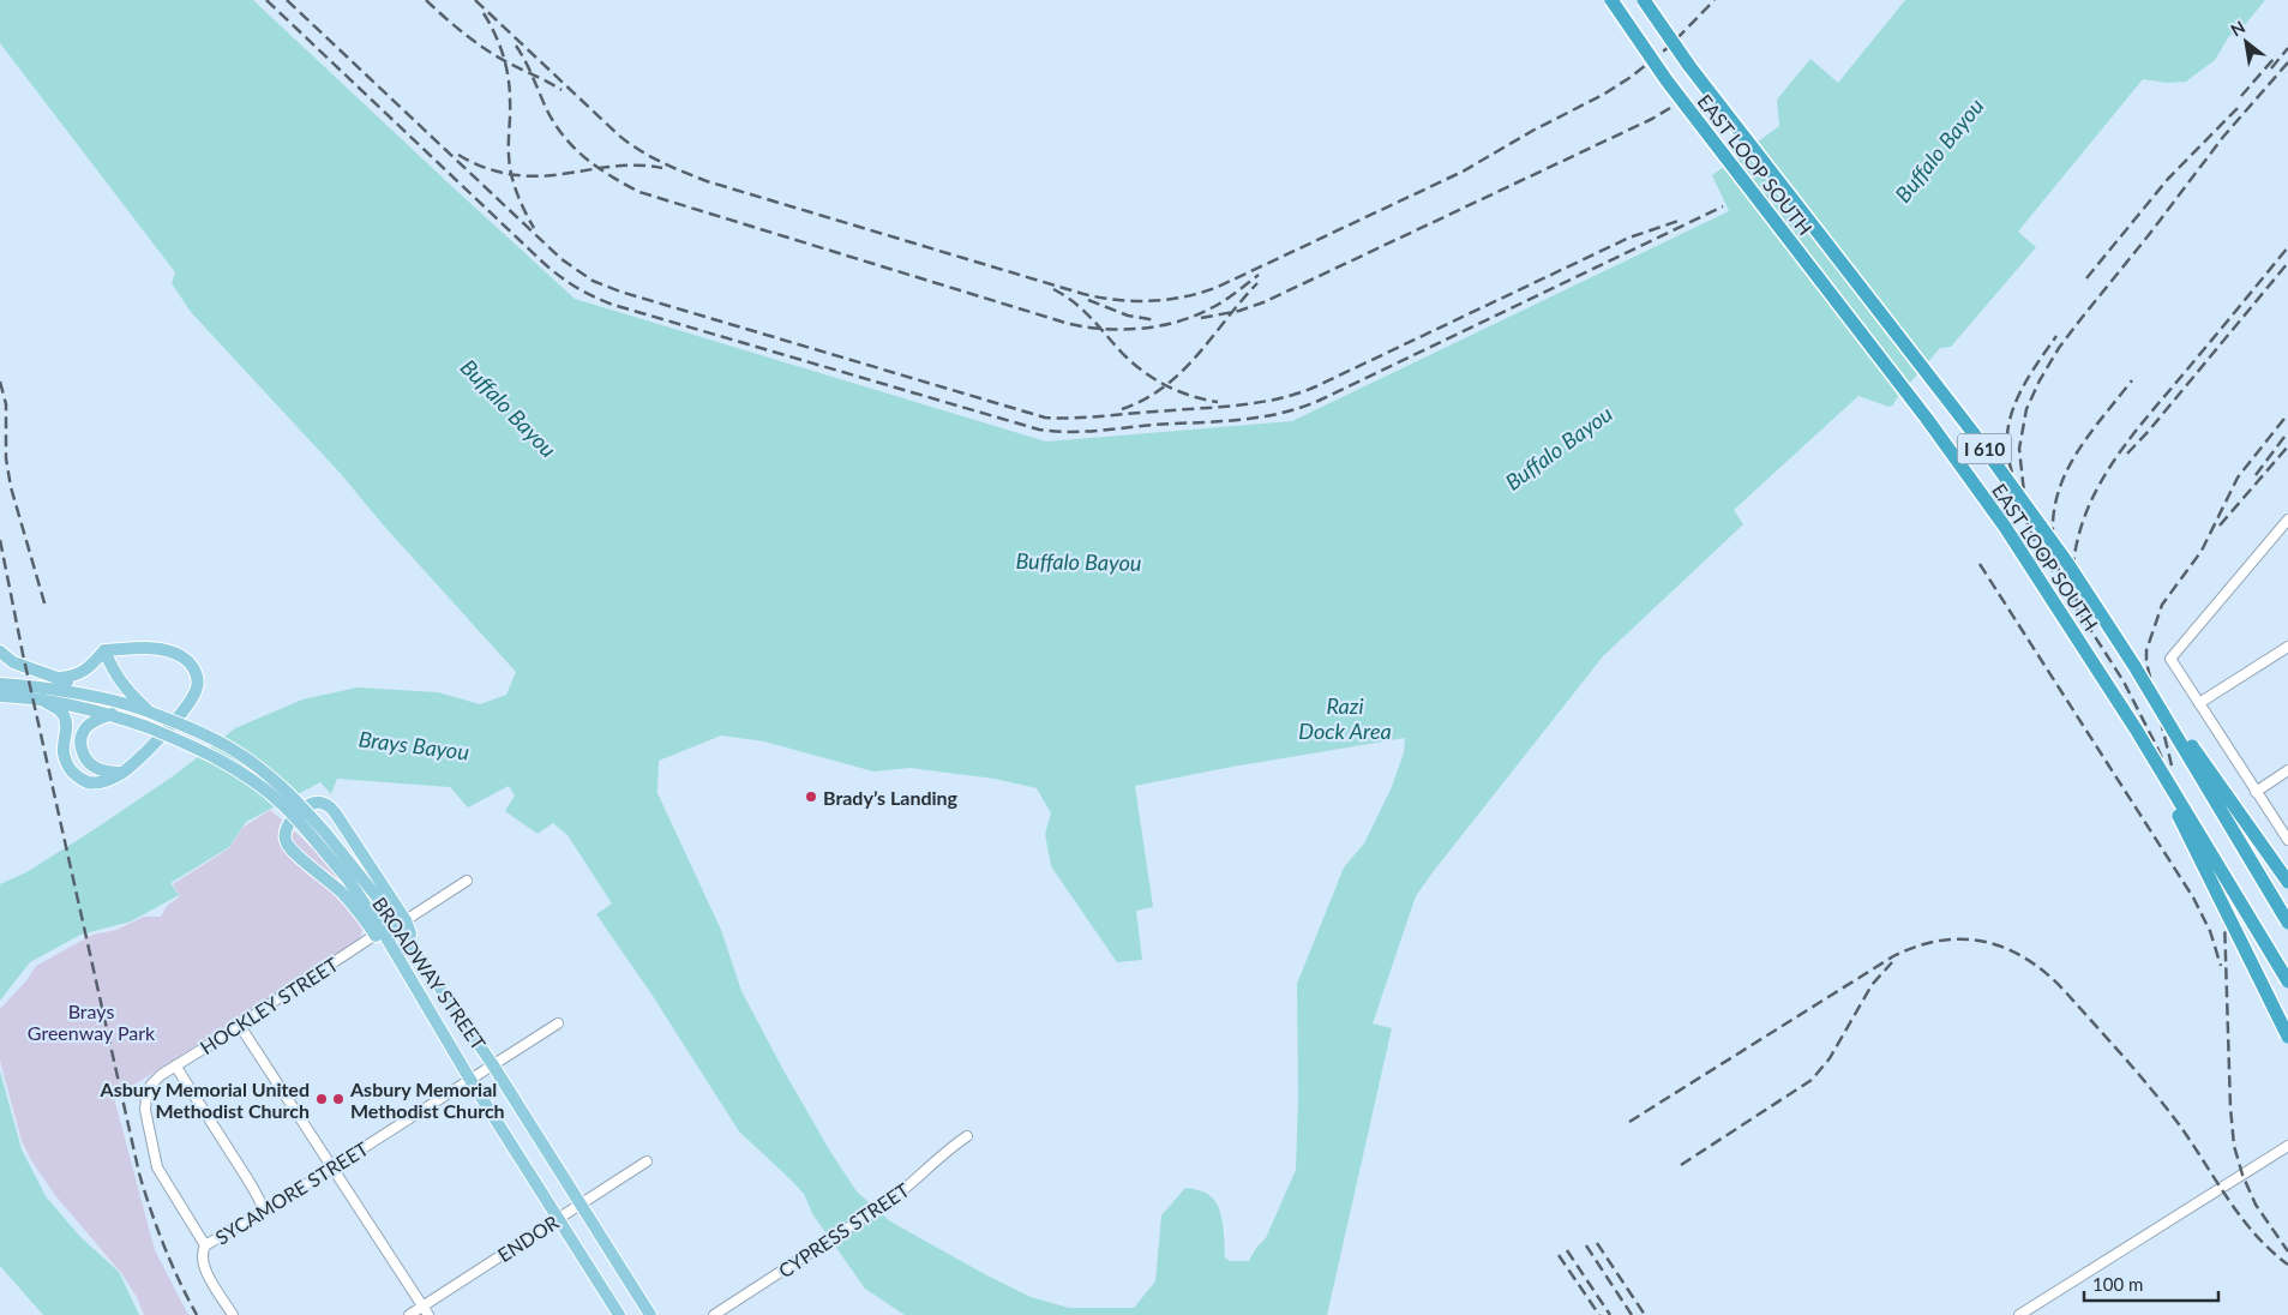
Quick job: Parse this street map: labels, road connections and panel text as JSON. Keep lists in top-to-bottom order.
{
  "streets": {
    "highway": ["EAST LOOP SOUTH", "I 610"],
    "main road": ["BROADWAY STREET"],
    "street": [
      "HOCKLEY STREET",
      "SYCAMORE STREET",
      "CYPRESS STREET",
      "ENDOR"
    ]
  },
  "crossings": [
    ["BROADWAY STREET", "SYCAMORE STREET"],
    ["BROADWAY STREET", "ENDOR"],
    ["HOCKLEY STREET", "SYCAMORE STREET"]
  ],
  "water": ["Buffalo Bayou", "Razi Dock Area", "Brays Bayou"],
  "parks": ["Brays Greenway Park"],
  "places": ["Brady’s Landing", "Asbury Memorial United Methodist Church", "Asbury Memorial Methodist Church"],
  "scale_bar": "100 m",
  "north": "top left"
}
